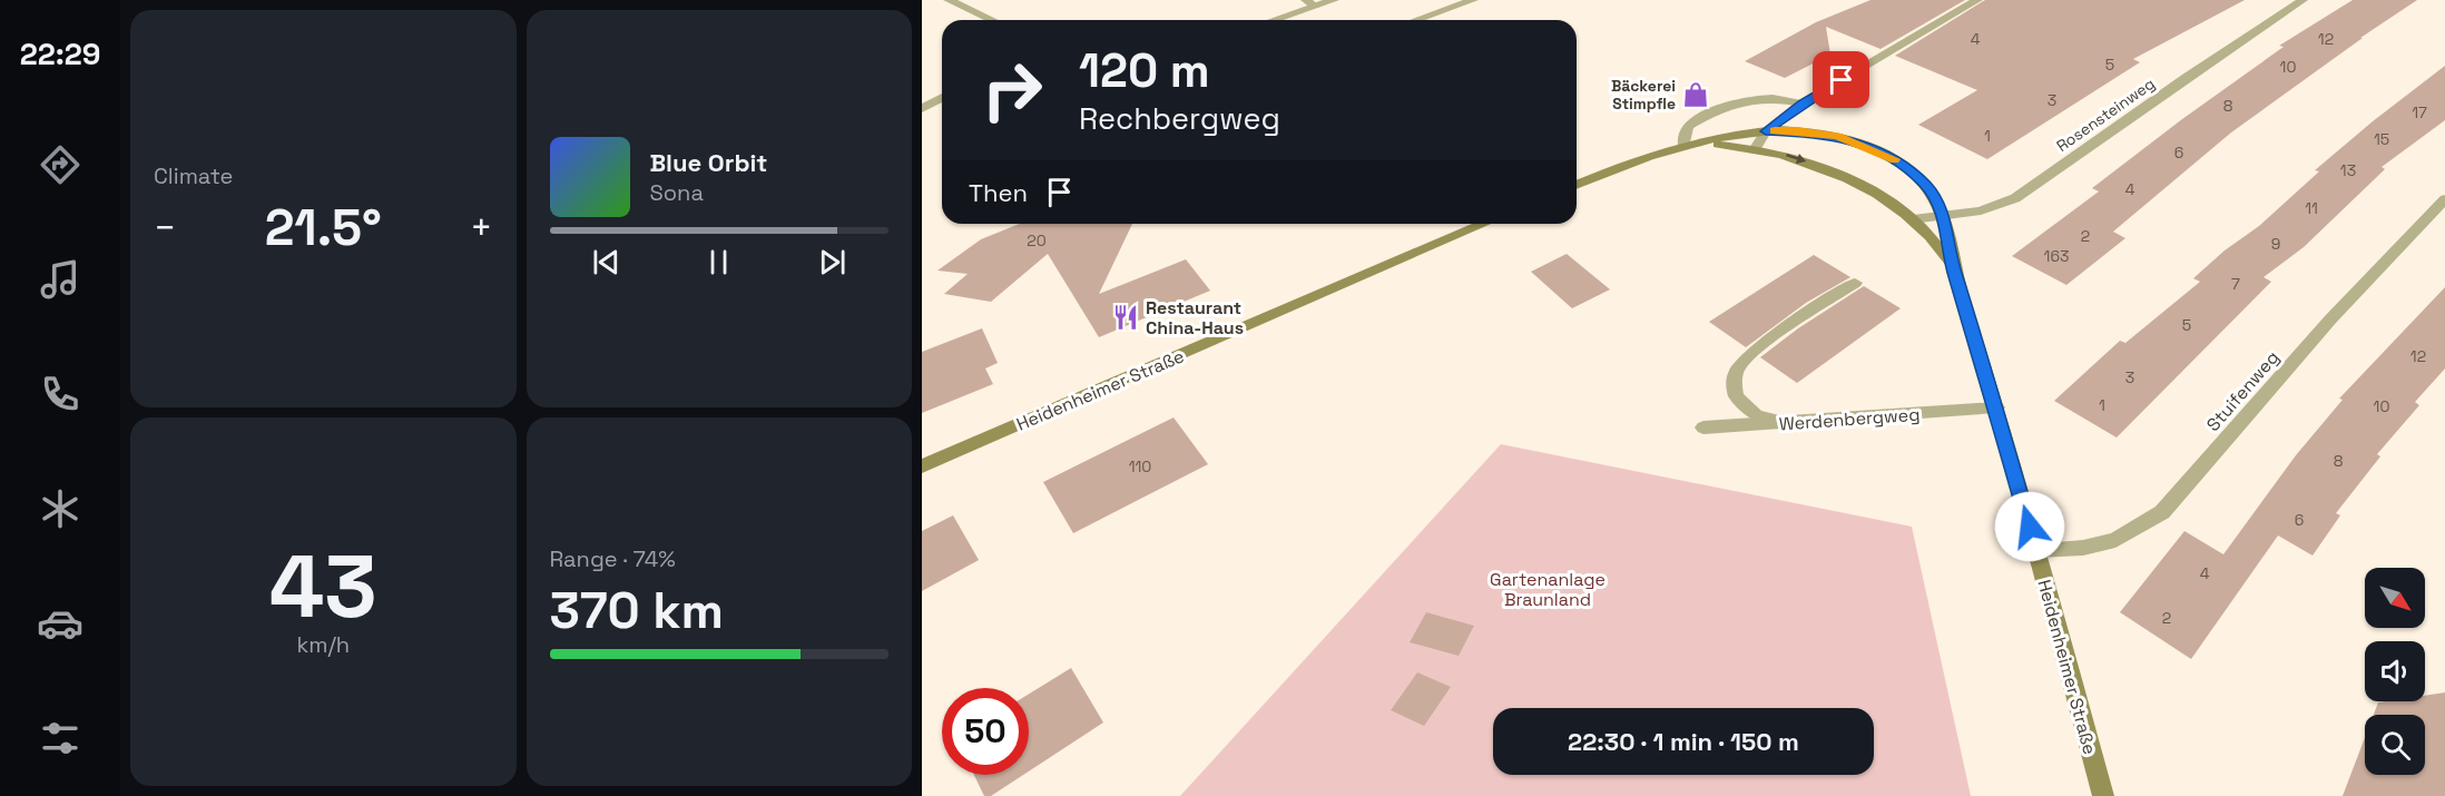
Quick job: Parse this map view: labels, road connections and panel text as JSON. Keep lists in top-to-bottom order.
{
  "streets": {
    "main road": ["Heidenheimer Straße"],
    "street": ["Rosensteinweg", "Stuifenweg", "Werdenbergweg"]
  },
  "crossings": [
    ["Rosensteinweg", "Heidenheimer Straße"],
    ["Heidenheimer Straße", "Stuifenweg"],
    ["Heidenheimer Straße", "Werdenbergweg"]
  ],
  "parks": ["Gartenanlage Braunland"],
  "places": {
    "shop": ["Bäckerei Stimpfle"],
    "restaurant": ["Restaurant China-Haus"]
  },
  "house_numbers": [
    "4",
    "12",
    "5",
    "10",
    "3",
    "8",
    "17",
    "1",
    "15",
    "6",
    "13",
    "4",
    "11",
    "2",
    "20",
    "9",
    "163",
    "7",
    "5",
    "12",
    "3",
    "1",
    "10",
    "8",
    "110",
    "6",
    "4",
    "2"
  ],
  "north": "bottom right",
  "page": {
    "tabs": "22:29",
    "tile": [
      "Climate",
      ["43", "km/h"],
      ["Range · 74%", "370 km"]
    ],
    "turn": ["120 m", "Rechbergweg"],
    "song": ["Blue Orbit", "Sona"],
    "then": "Then",
    "heat": ["−", "21.5°", "+"],
    "limit": "50",
    "trip": "22:30 · 1 min · 150 m"
  }
}
